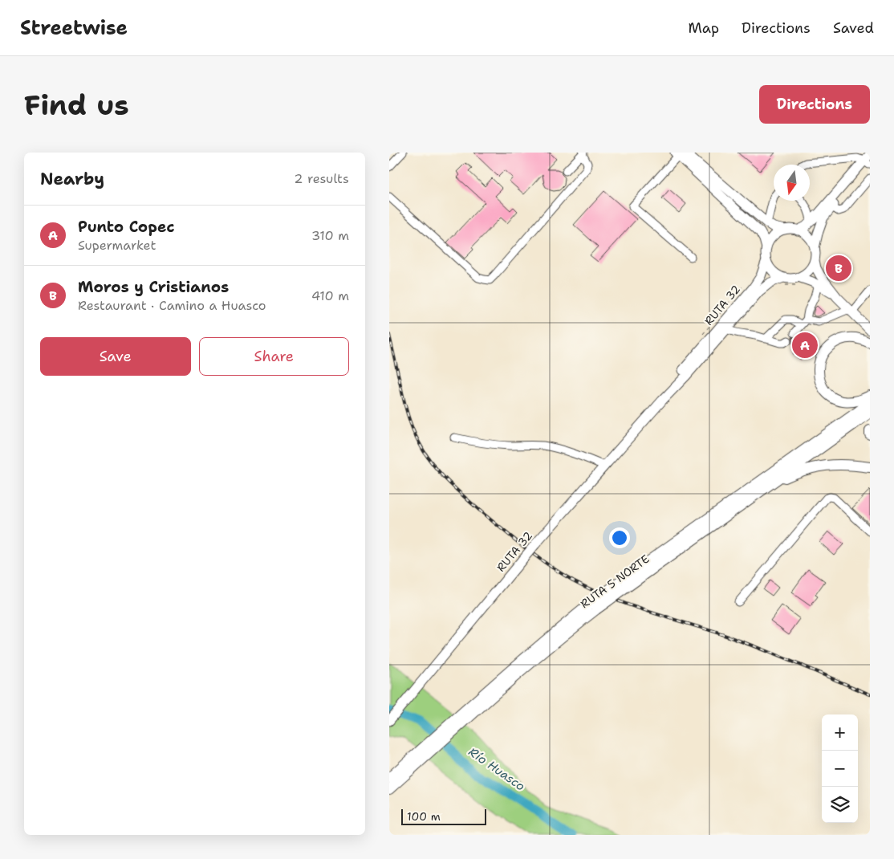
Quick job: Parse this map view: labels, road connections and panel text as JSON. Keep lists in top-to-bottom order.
{
  "streets": {
    "highway": ["RUTA 5 NORTE"],
    "main road": ["RUTA 32"]
  },
  "water": ["Río Huasco"],
  "scale_bar": "100 m",
  "north": "bottom",
  "page": {
    "header": "Streetwise",
    "nav": ["Map", "Directions", "Saved"],
    "buttons": [
      "Directions",
      ["Save", "Share"]
    ],
    "title": "Find us",
    "heading": ["Nearby", "2 results"],
    "list": [
      {
        "mark": "A",
        "name": "Punto Copec",
        "note": "Supermarket",
        "value": "310 m"
      },
      {
        "mark": "B",
        "name": "Moros y Cristianos",
        "note": "Restaurant · Camino a Huasco",
        "value": "410 m"
      }
    ],
    "pins": ["B", "A"],
    "map_buttons": ["+", "−"],
    "scale": "100 m"
  }
}
